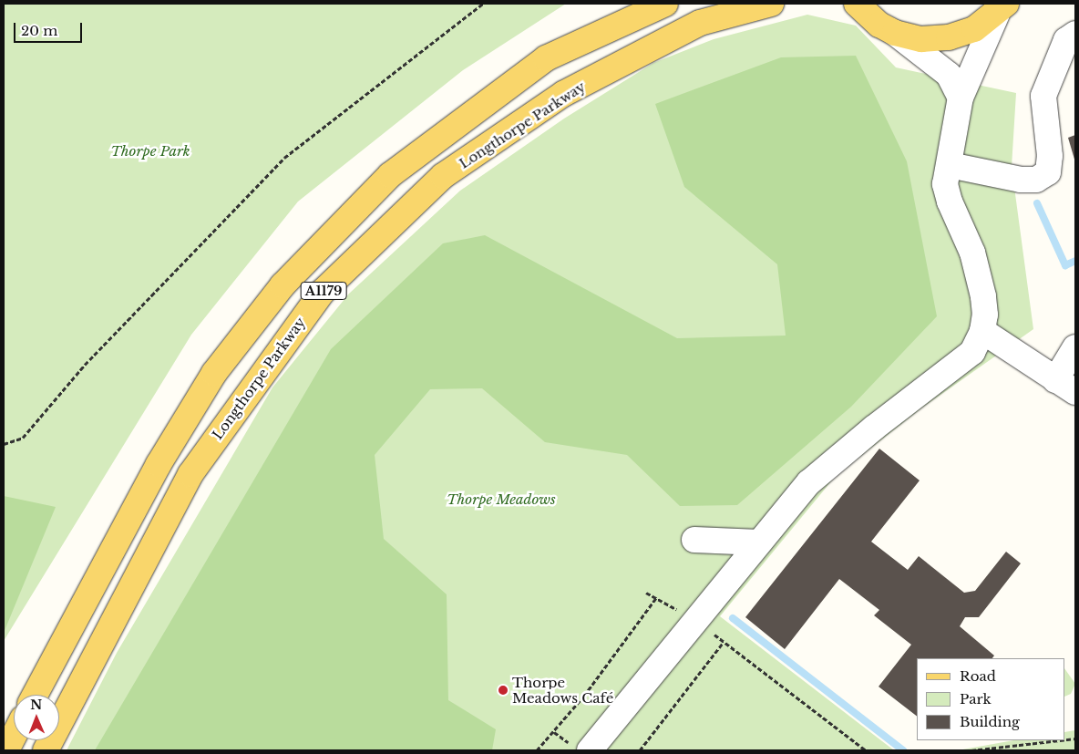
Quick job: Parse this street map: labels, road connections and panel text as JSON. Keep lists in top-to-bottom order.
{
  "streets": {
    "main road": ["Longthorpe Parkway", "A1179"]
  },
  "parks": ["Thorpe Park", "Thorpe Meadows"],
  "places": ["Thorpe Meadows Café"],
  "legend": ["Road", "Park", "Building"],
  "scale_bar": "20 m",
  "north": "top"
}
